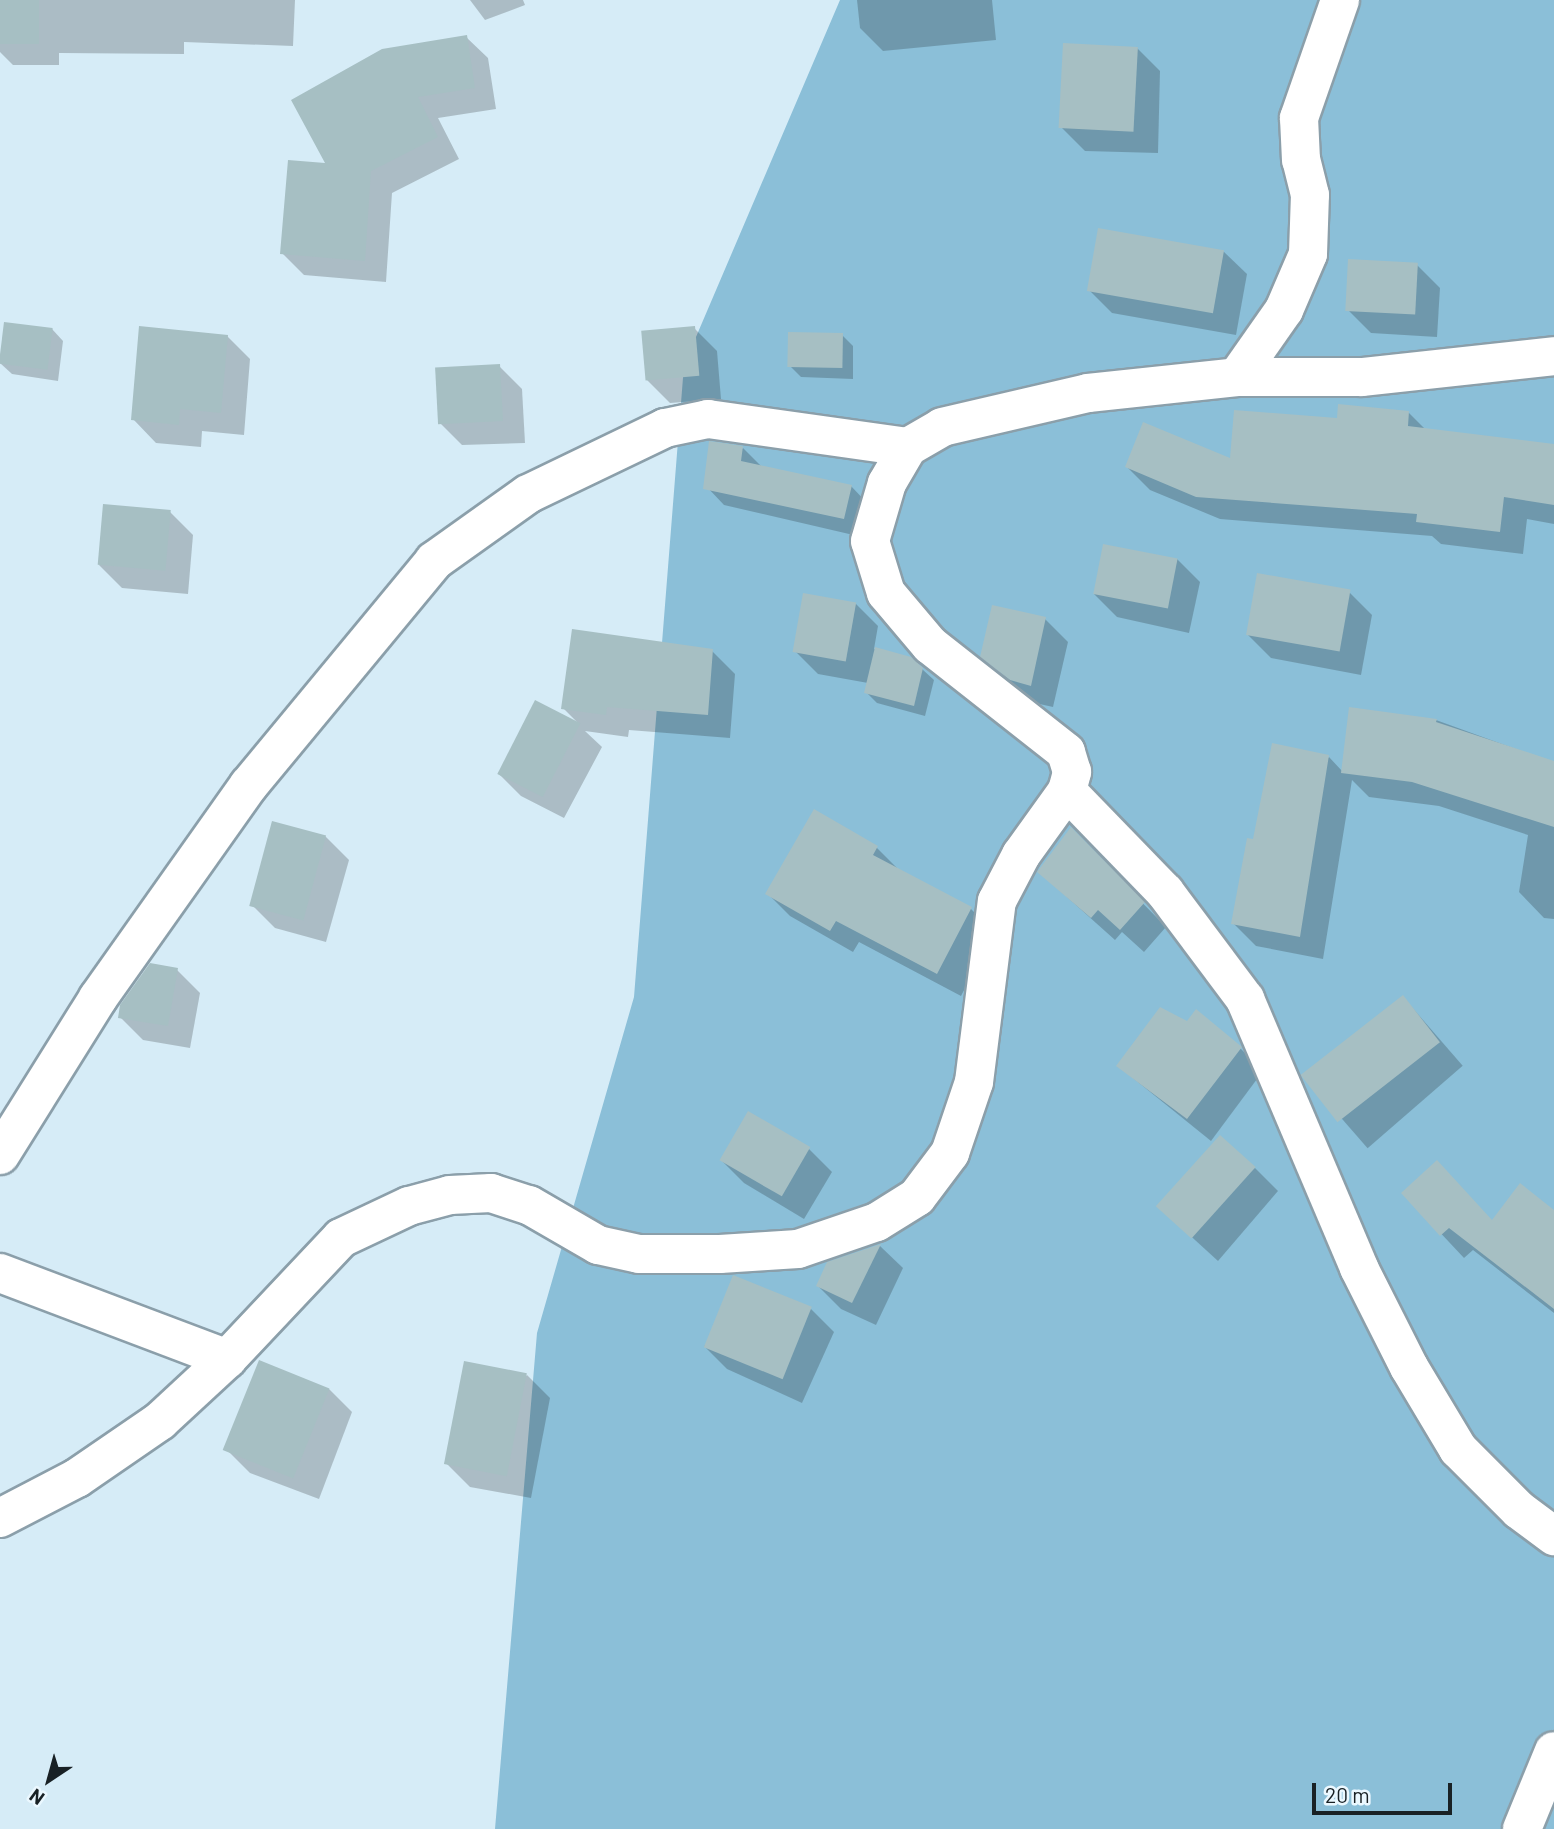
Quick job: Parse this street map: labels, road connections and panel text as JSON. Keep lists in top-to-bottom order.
{
  "scale_bar": "20 m",
  "north": "bottom left"
}
